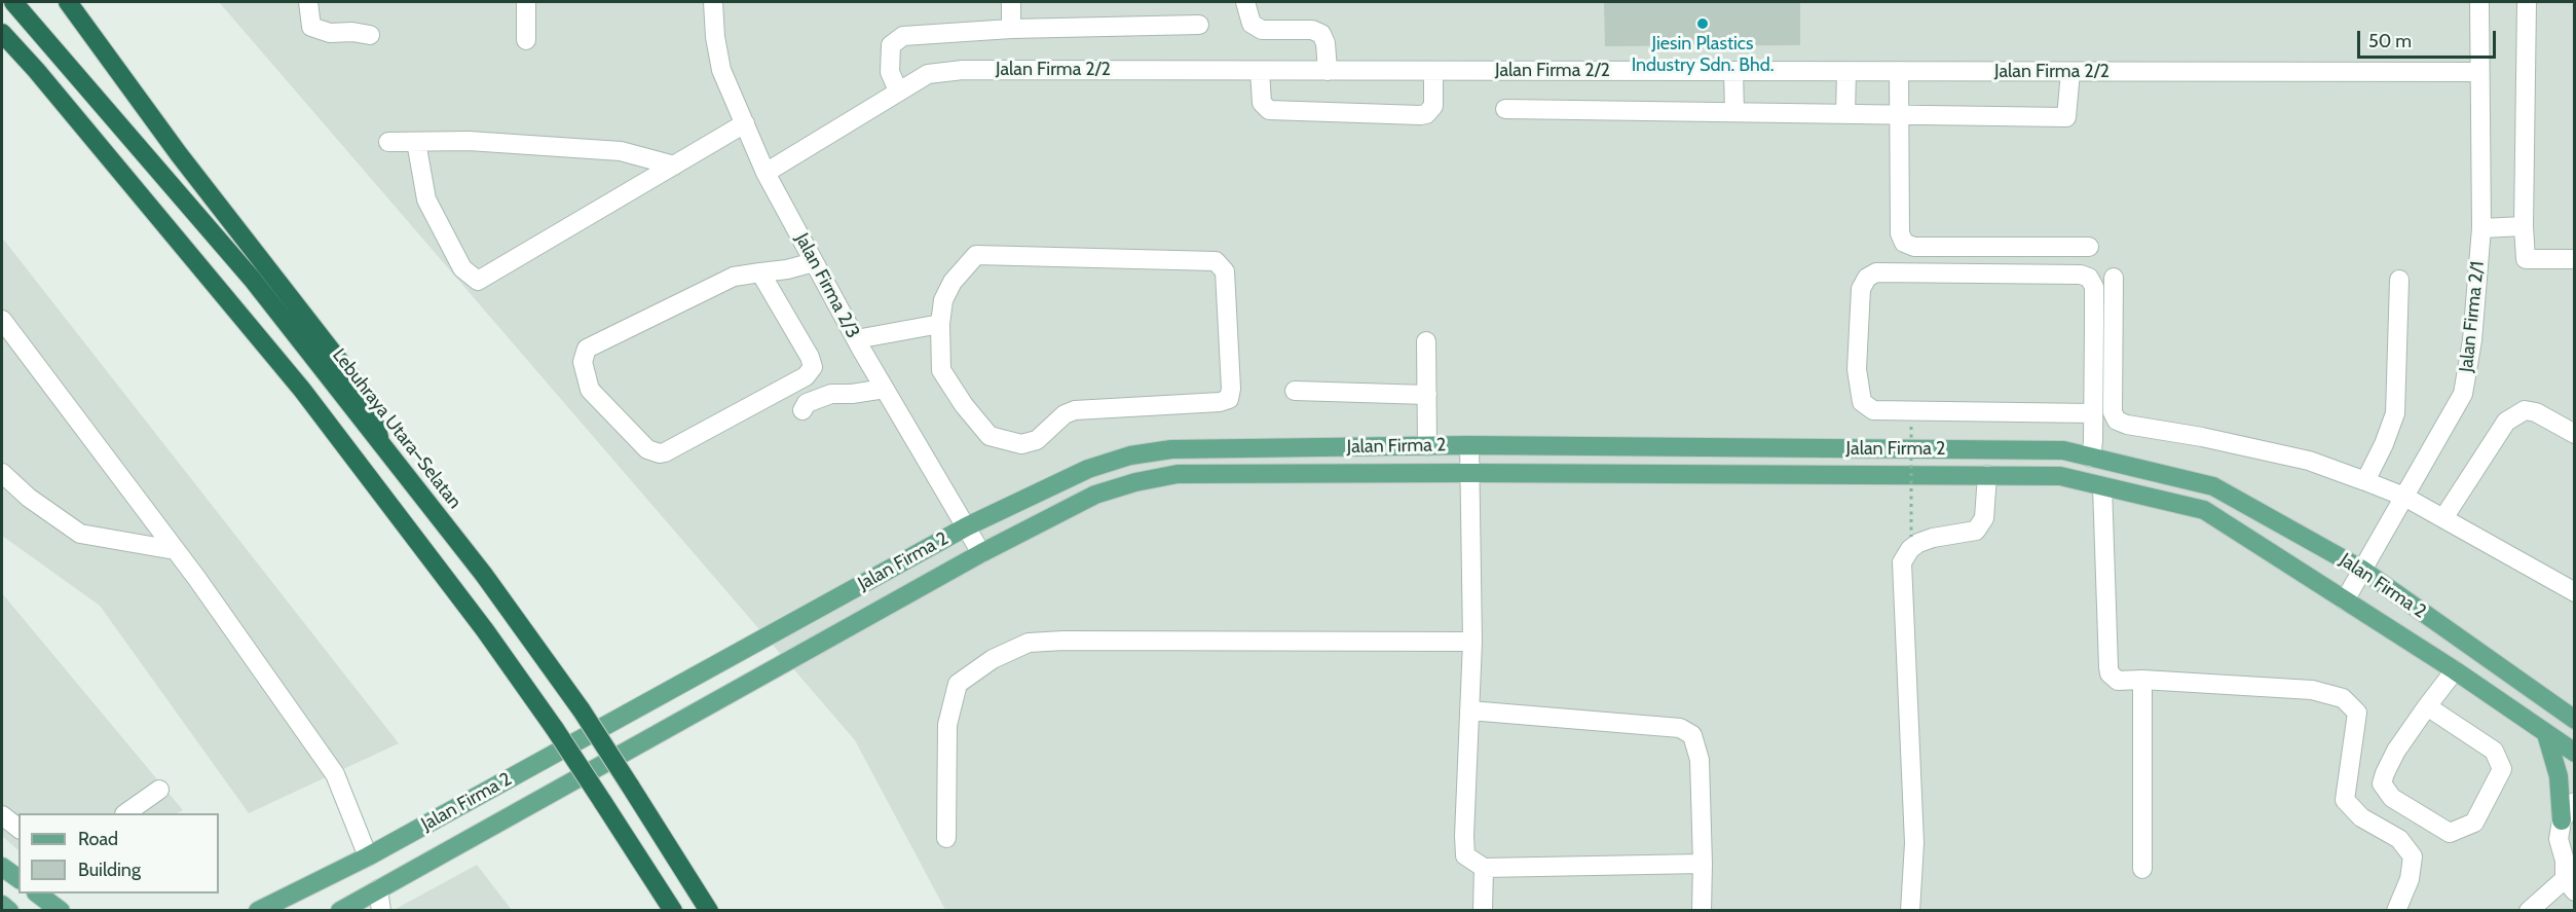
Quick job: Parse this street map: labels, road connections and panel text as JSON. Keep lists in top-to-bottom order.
{
  "streets": {
    "highway": ["Lebuhraya Utara–Selatan"],
    "main road": ["Jalan Firma 2"],
    "street": ["Jalan Firma 2/2", "Jalan Firma 2/3", "Jalan Firma 2/1"]
  },
  "crossings": [
    ["Jalan Firma 2/2", "Jalan Firma 2/3"],
    ["Jalan Firma 2/2", "Jalan Firma 2/1"],
    ["Jalan Firma 2/3", "Jalan Firma 2"],
    ["Jalan Firma 2/1", "Jalan Firma 2"]
  ],
  "places": ["Jiesin Plastics Industry Sdn. Bhd."],
  "legend": ["Road", "Building"],
  "scale_bar": "50 m"
}
